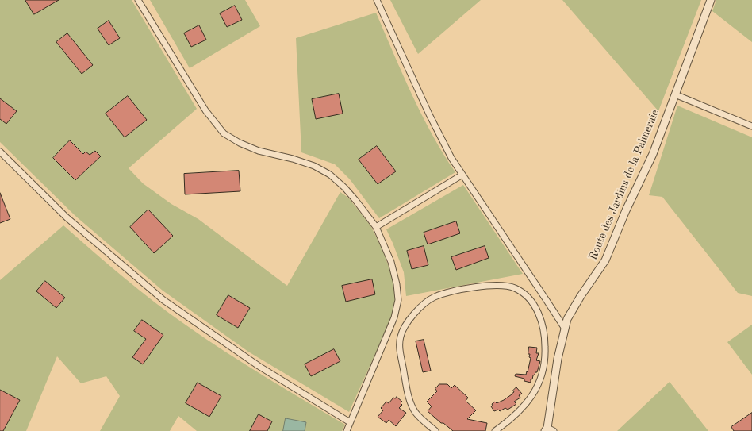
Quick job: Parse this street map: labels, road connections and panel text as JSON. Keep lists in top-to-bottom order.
{
  "streets": {
    "street": ["Route des Jardins de la Palmeraie"]
  }
}
